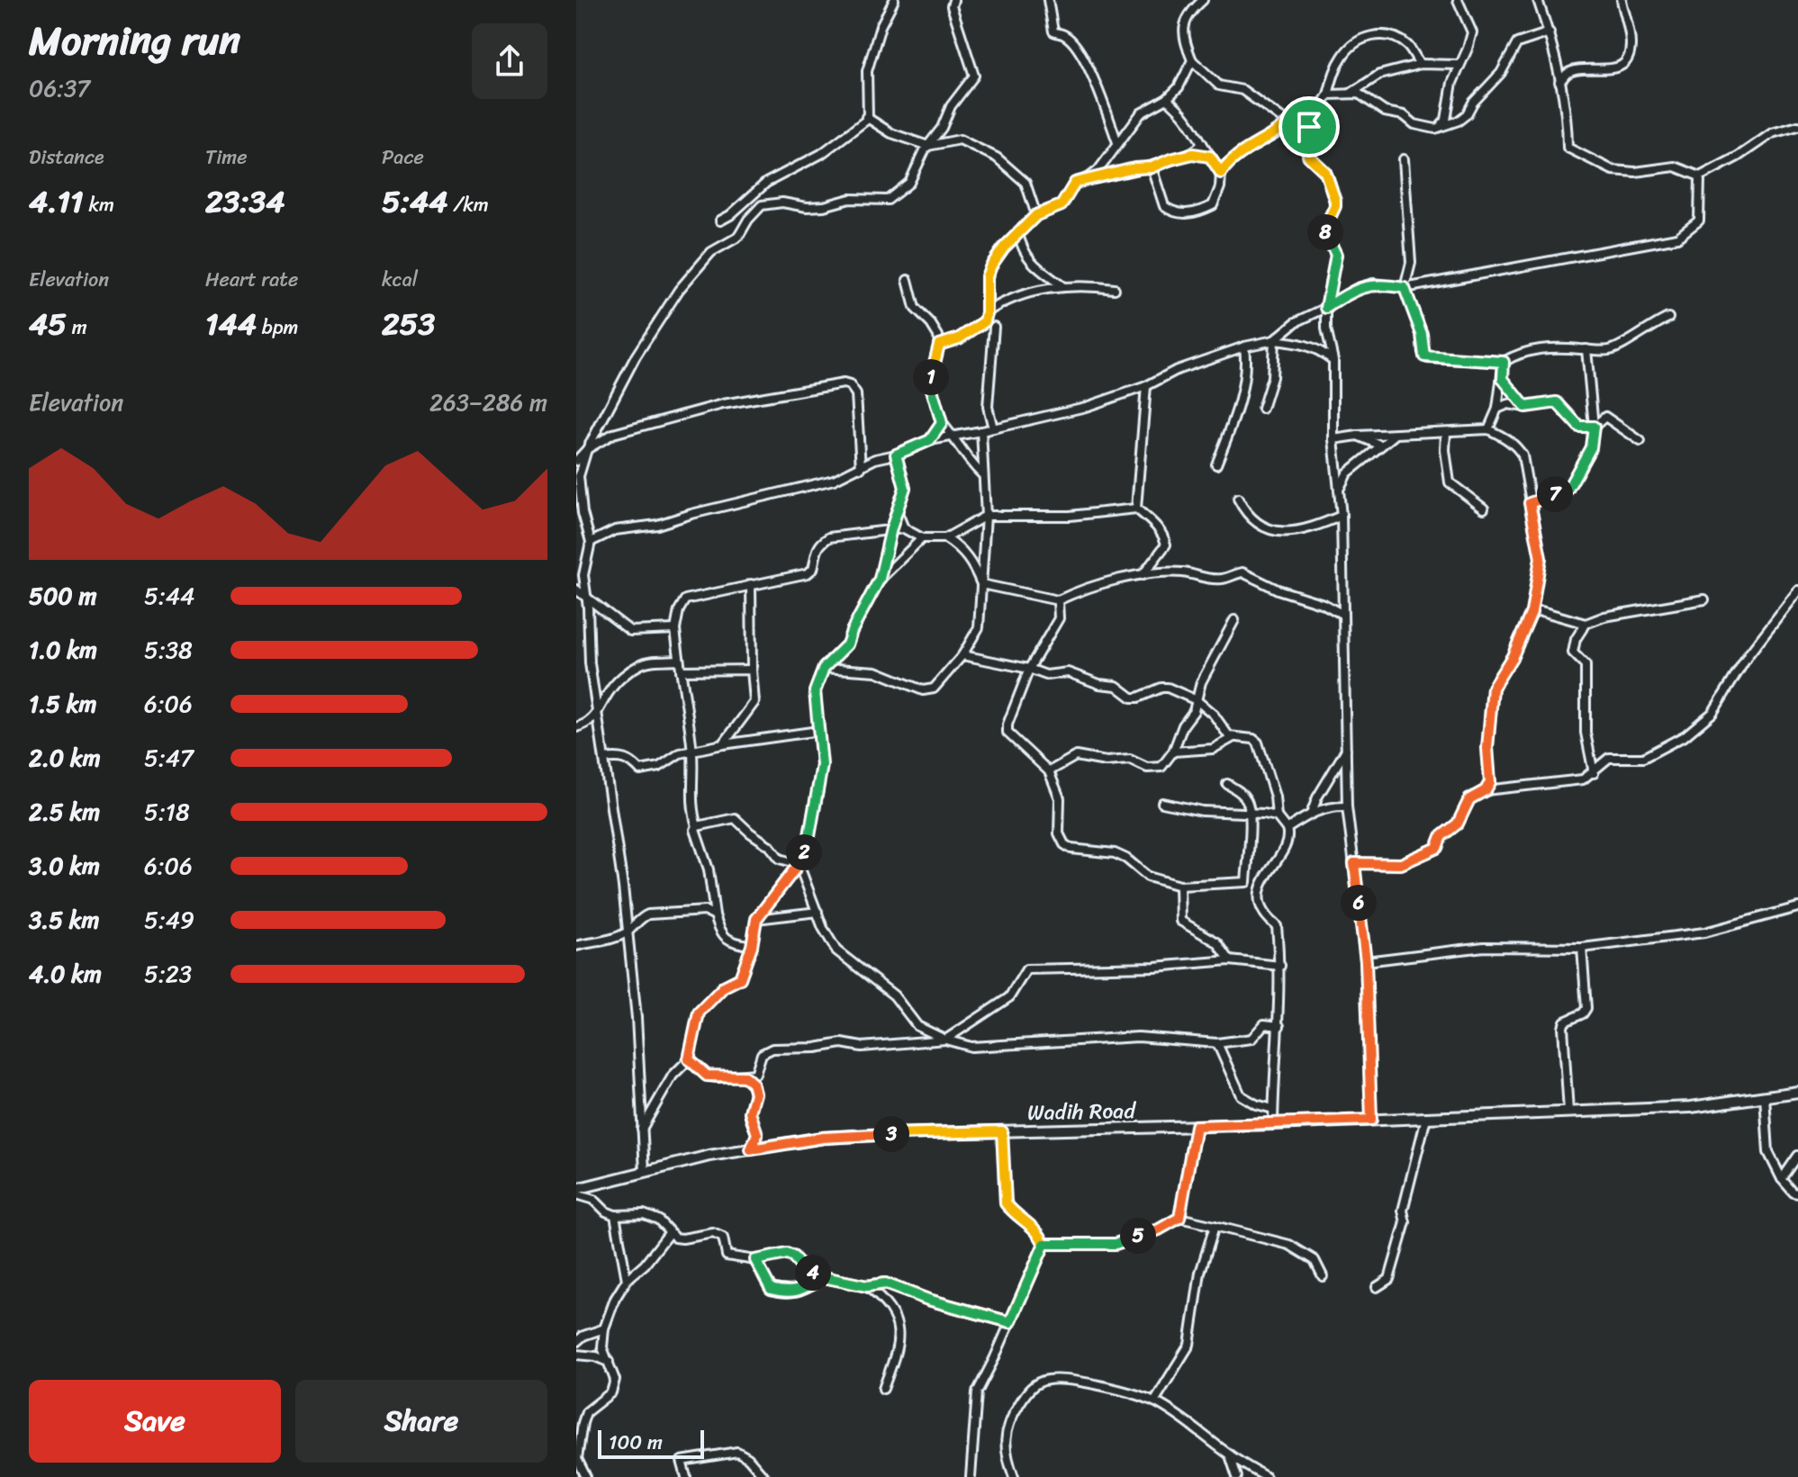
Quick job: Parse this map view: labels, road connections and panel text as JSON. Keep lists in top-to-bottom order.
{
  "streets": {
    "street": ["Wadih Road"]
  },
  "scale_bar": "100 m",
  "page": {
    "heading": ["Morning run", "06:37"],
    "stats": [
      ["Distance", "4.11 km"],
      ["Time", "23:34"],
      ["Pace", "5:44 /km"],
      ["Elevation", "45 m"],
      ["Heart rate", "144 bpm"],
      ["kcal", "253"]
    ],
    "pins": [
      "8",
      "1",
      "7",
      "2",
      "6",
      "3",
      "5",
      "4"
    ],
    "chart": ["Elevation", "263–286 m"],
    "list": [
      {
        "name": "500 m",
        "note": "5:44"
      },
      {
        "name": "1.0 km",
        "note": "5:38"
      },
      {
        "name": "1.5 km",
        "note": "6:06"
      },
      {
        "name": "2.0 km",
        "note": "5:47"
      },
      {
        "name": "2.5 km",
        "note": "5:18"
      },
      {
        "name": "3.0 km",
        "note": "6:06"
      },
      {
        "name": "3.5 km",
        "note": "5:49"
      },
      {
        "name": "4.0 km",
        "note": "5:23"
      }
    ],
    "buttons": ["Save", "Share"],
    "scale": "100 m"
  }
}
